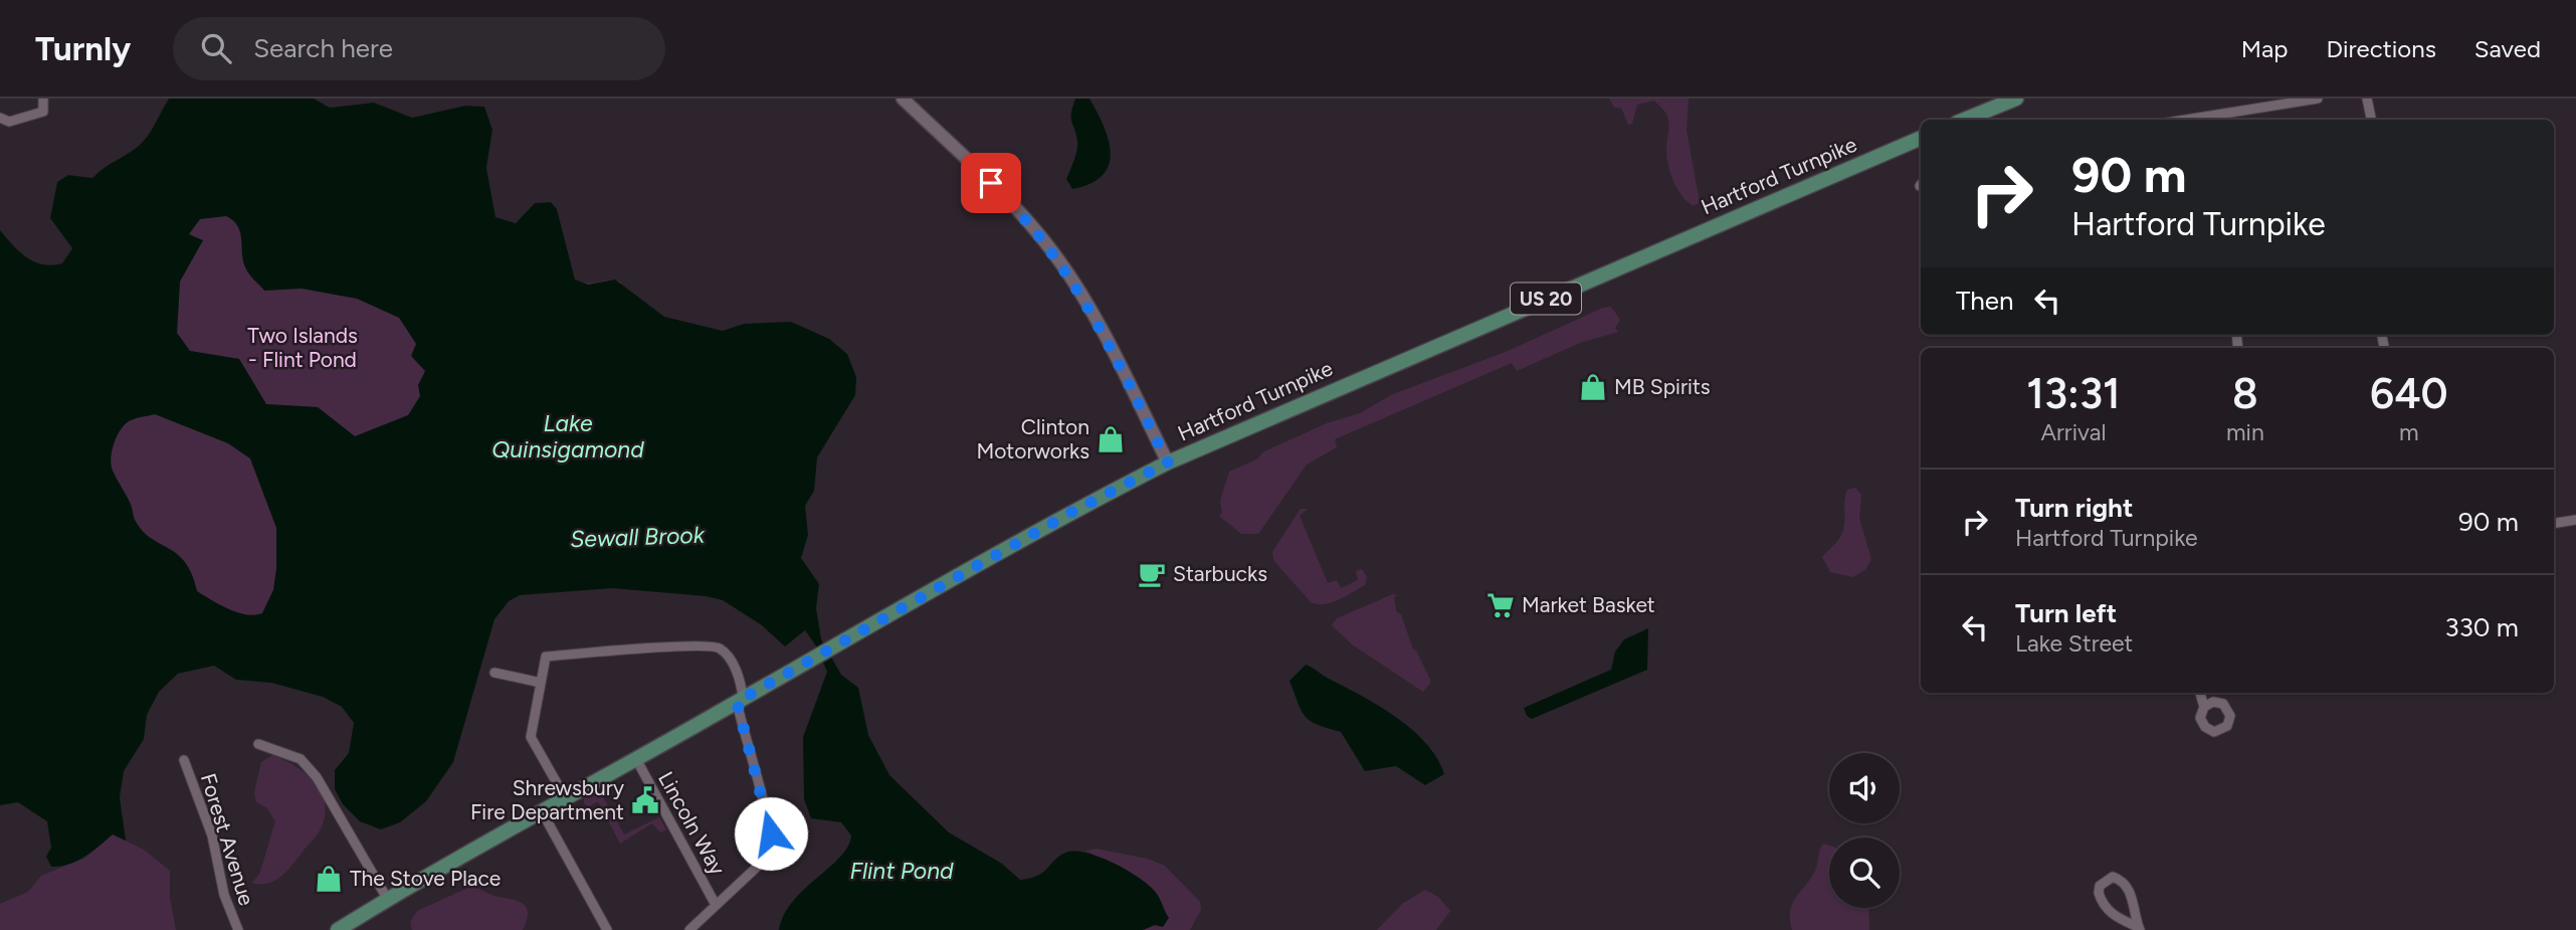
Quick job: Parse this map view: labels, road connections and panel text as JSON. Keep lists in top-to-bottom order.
{
  "streets": {
    "main road": ["Hartford Turnpike", "US 20"],
    "street": ["Lincoln Way", "Forest Avenue"]
  },
  "crossings": [
    ["Hartford Turnpike", "Lincoln Way"]
  ],
  "water": ["Lake Quinsigamond", "Sewall Brook", "Flint Pond"],
  "parks": ["Two Islands - Flint Pond"],
  "places": {
    "shop": ["MB Spirits", "Clinton Motorworks", "The Stove Place"],
    "cafe": ["Starbucks"],
    "supermarket": ["Market Basket"],
    "public building": ["Shrewsbury Fire Department"]
  },
  "page": {
    "header": "Turnly",
    "search": "Search here",
    "nav": ["Map", "Directions", "Saved"],
    "turn": ["90 m", "Hartford Turnpike"],
    "then": "Then",
    "eta": [
      "13:31",
      "Arrival",
      "8",
      "min",
      "640",
      "m"
    ],
    "list": [
      {
        "name": "Turn right",
        "note": "Hartford Turnpike",
        "value": "90 m"
      },
      {
        "name": "Turn left",
        "note": "Lake Street",
        "value": "330 m"
      }
    ]
  }
}
